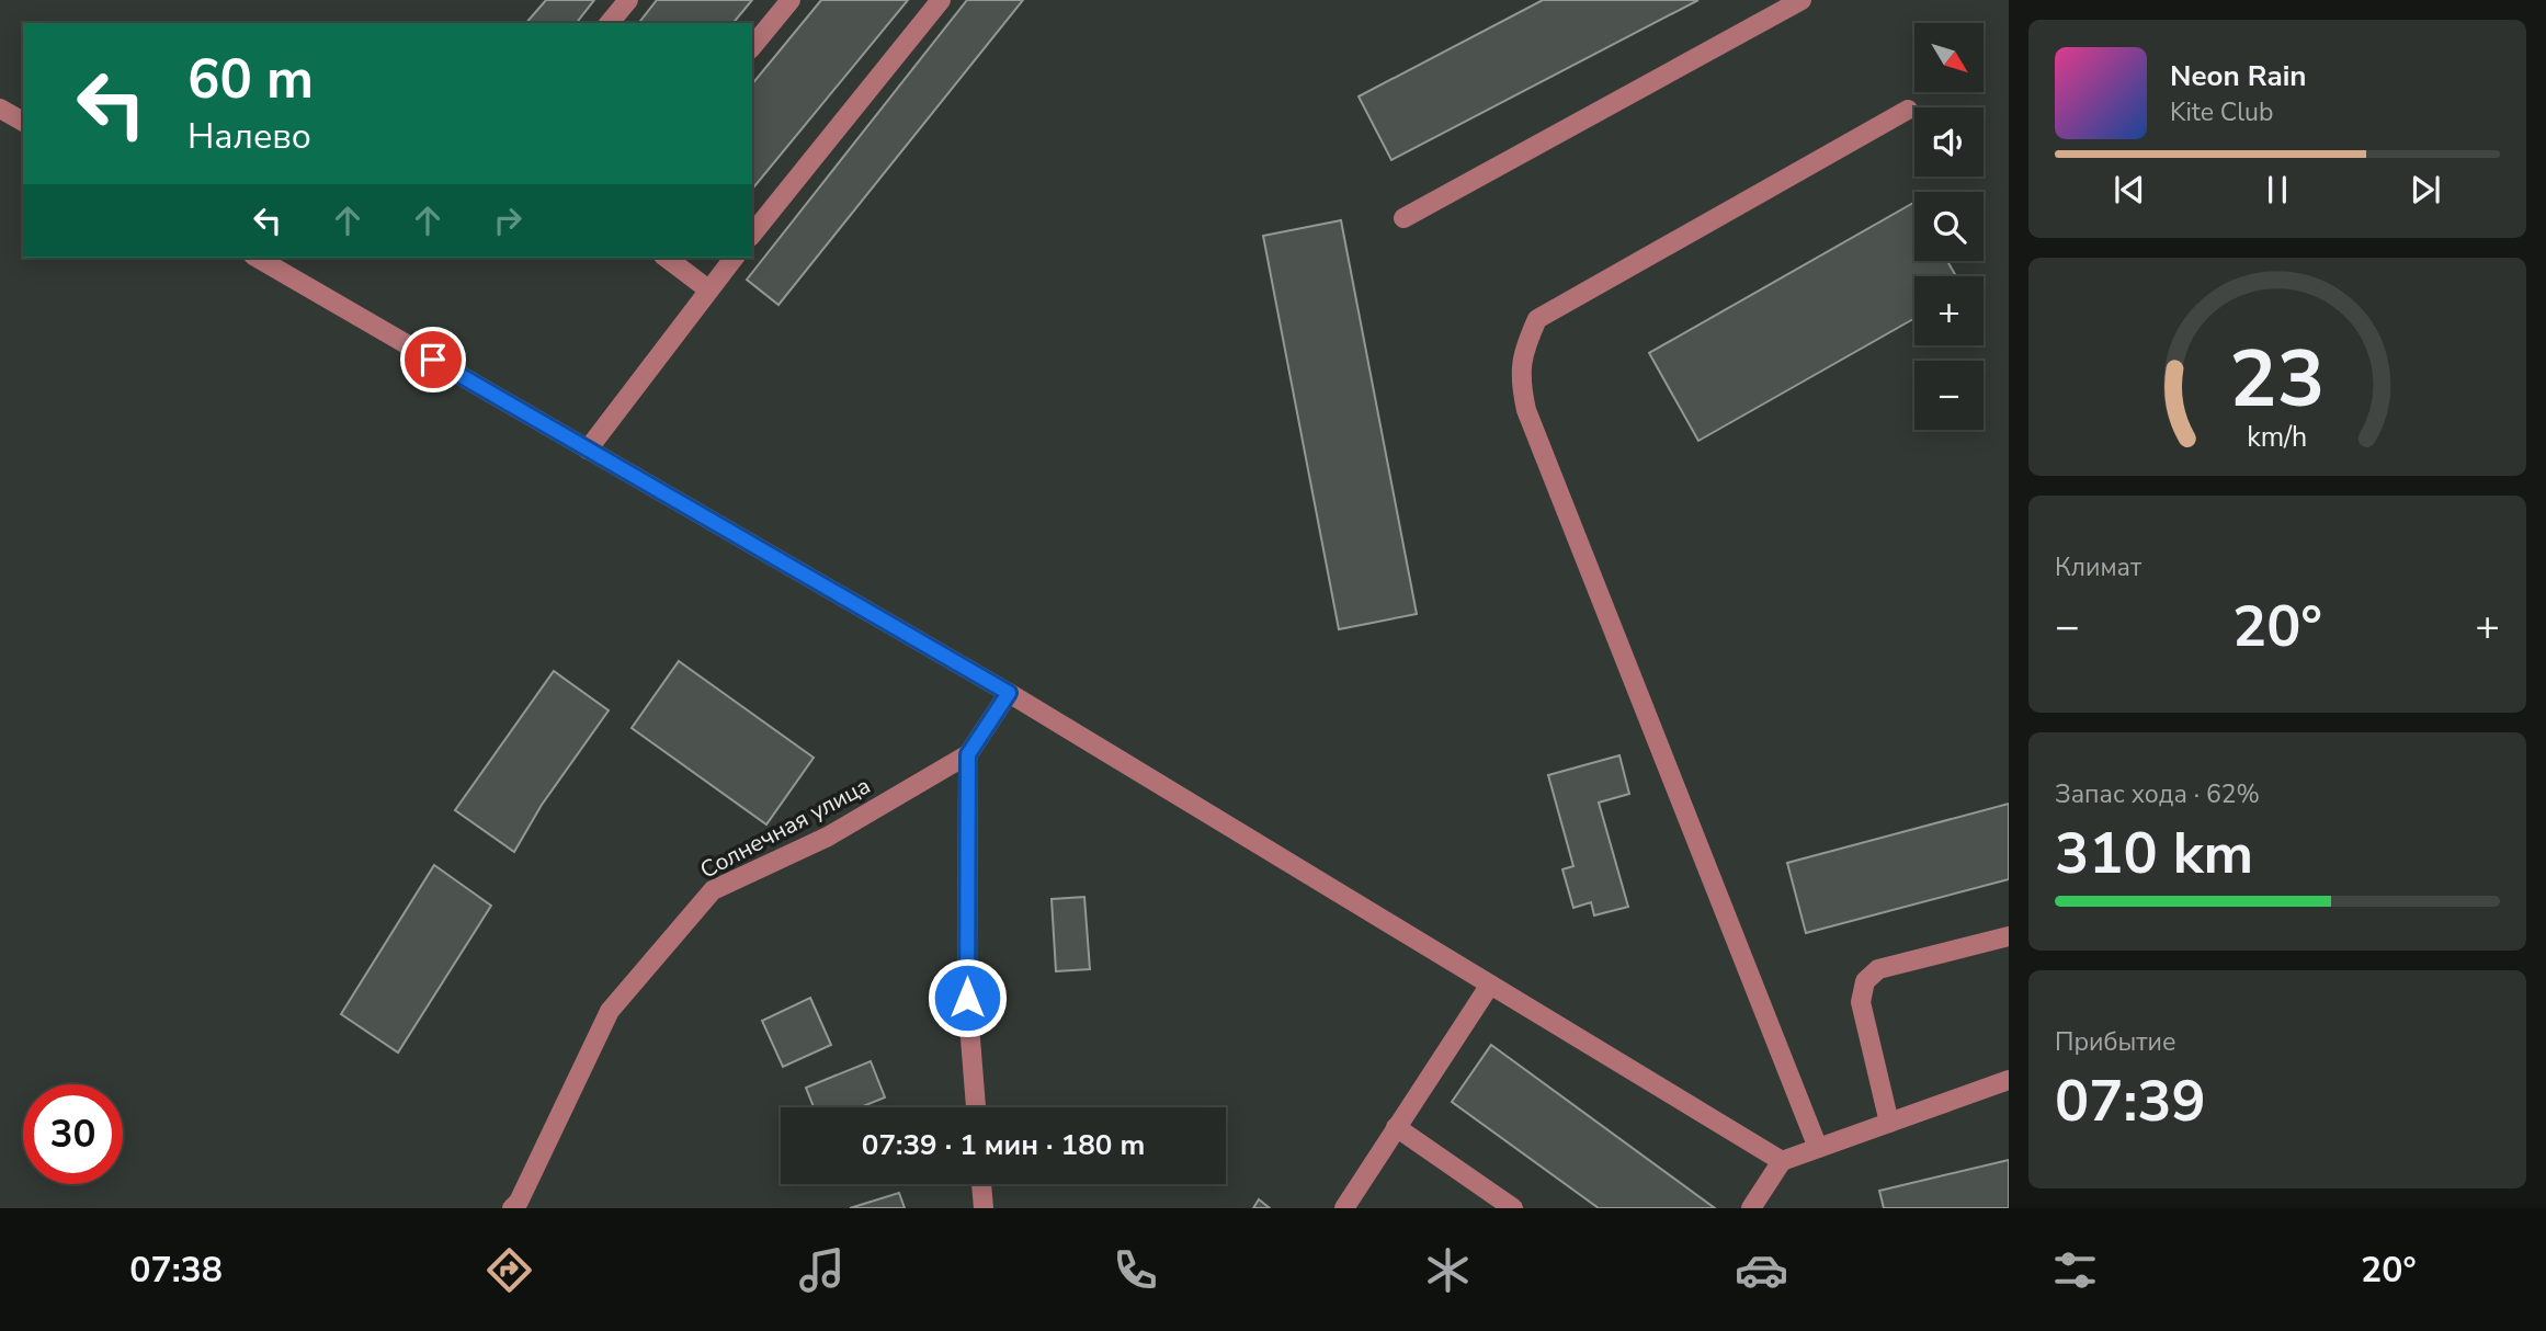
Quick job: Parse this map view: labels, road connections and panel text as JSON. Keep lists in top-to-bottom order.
{
  "streets": {
    "street": ["Солнечная улица"]
  },
  "north": "bottom right",
  "page": {
    "map_buttons": ["+", "−"],
    "turn": ["60 m", "Налево"],
    "song": ["Neon Rain", "Kite Club"],
    "tile": [
      "Климат",
      ["Запас хода · 62%", "310 km"],
      ["Прибытие", "07:39"]
    ],
    "heat": ["−", "20°", "+"],
    "limit": "30",
    "trip": "07:39 · 1 мин · 180 m",
    "tabs": ["07:38", "20°"],
    "gauge": ["23", "km/h"]
  }
}
